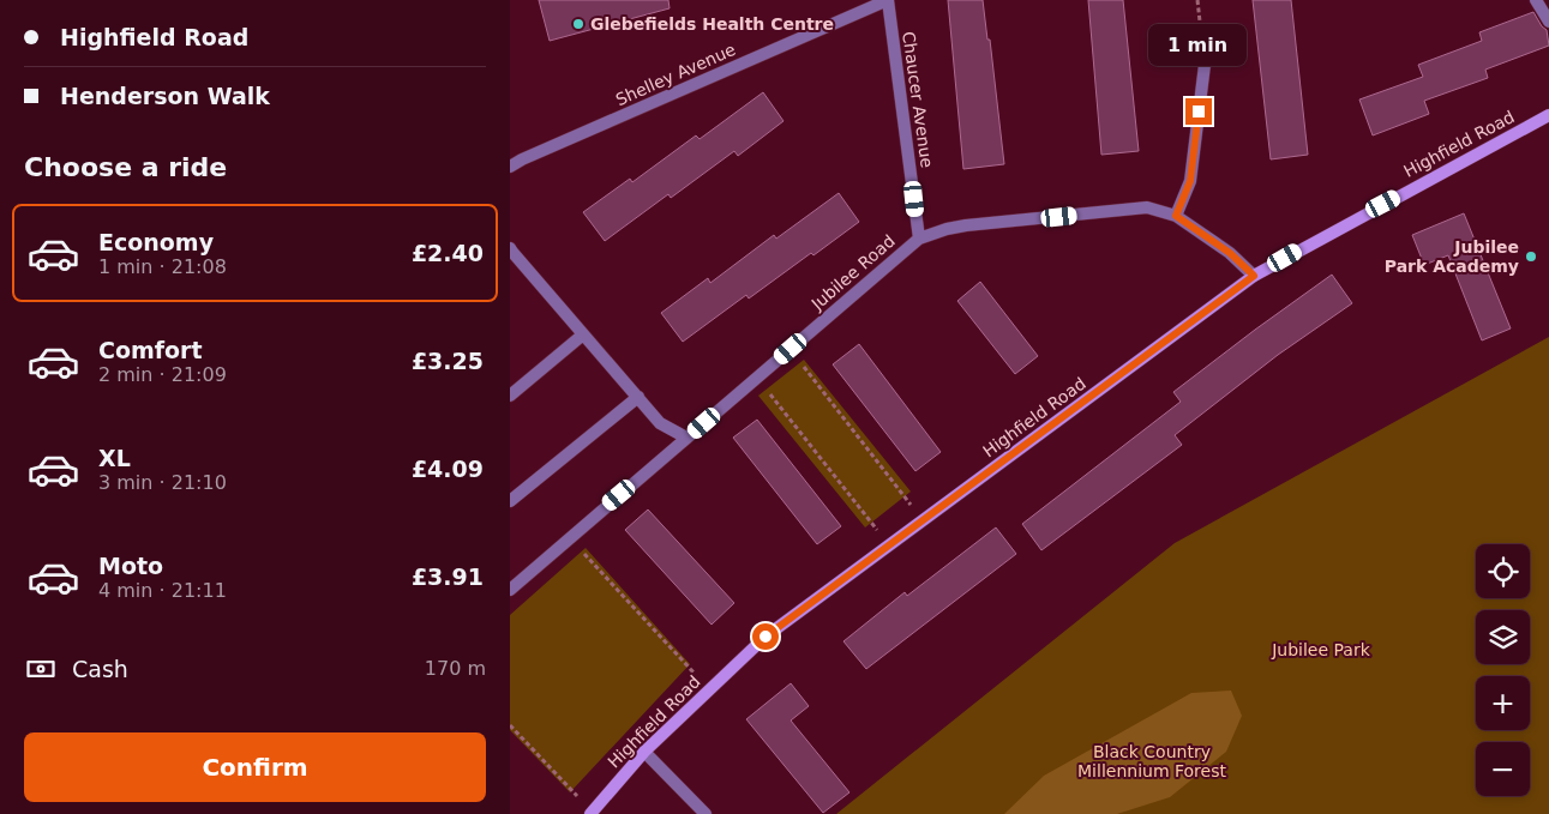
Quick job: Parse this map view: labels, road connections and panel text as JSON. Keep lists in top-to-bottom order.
{
  "streets": {
    "street": [
      "Shelley Avenue",
      "Chaucer Avenue",
      "Highfield Road",
      "Jubilee Road"
    ]
  },
  "crossings": [
    ["Shelley Avenue", "Chaucer Avenue"],
    ["Chaucer Avenue", "Jubilee Road"],
    ["Highfield Road", "Jubilee Road"]
  ],
  "parks": ["Jubilee Park", "Black Country Millennium Forest"],
  "places": ["Glebefields Health Centre", "Jubilee Park Academy"],
  "page": {
    "banner": ["Highfield Road", "Henderson Walk"],
    "bubble": "1 min",
    "heading": "Choose a ride",
    "list": [
      {
        "name": "Economy",
        "note": "1 min · 21:08",
        "value": "£2.40"
      },
      {
        "name": "Comfort",
        "note": "2 min · 21:09",
        "value": "£3.25"
      },
      {
        "name": "XL",
        "note": "3 min · 21:10",
        "value": "£4.09"
      },
      {
        "name": "Moto",
        "note": "4 min · 21:11",
        "value": "£3.91"
      }
    ],
    "map_buttons": ["+", "−"],
    "pay": ["Cash", "170 m"],
    "buttons": "Confirm"
  }
}
